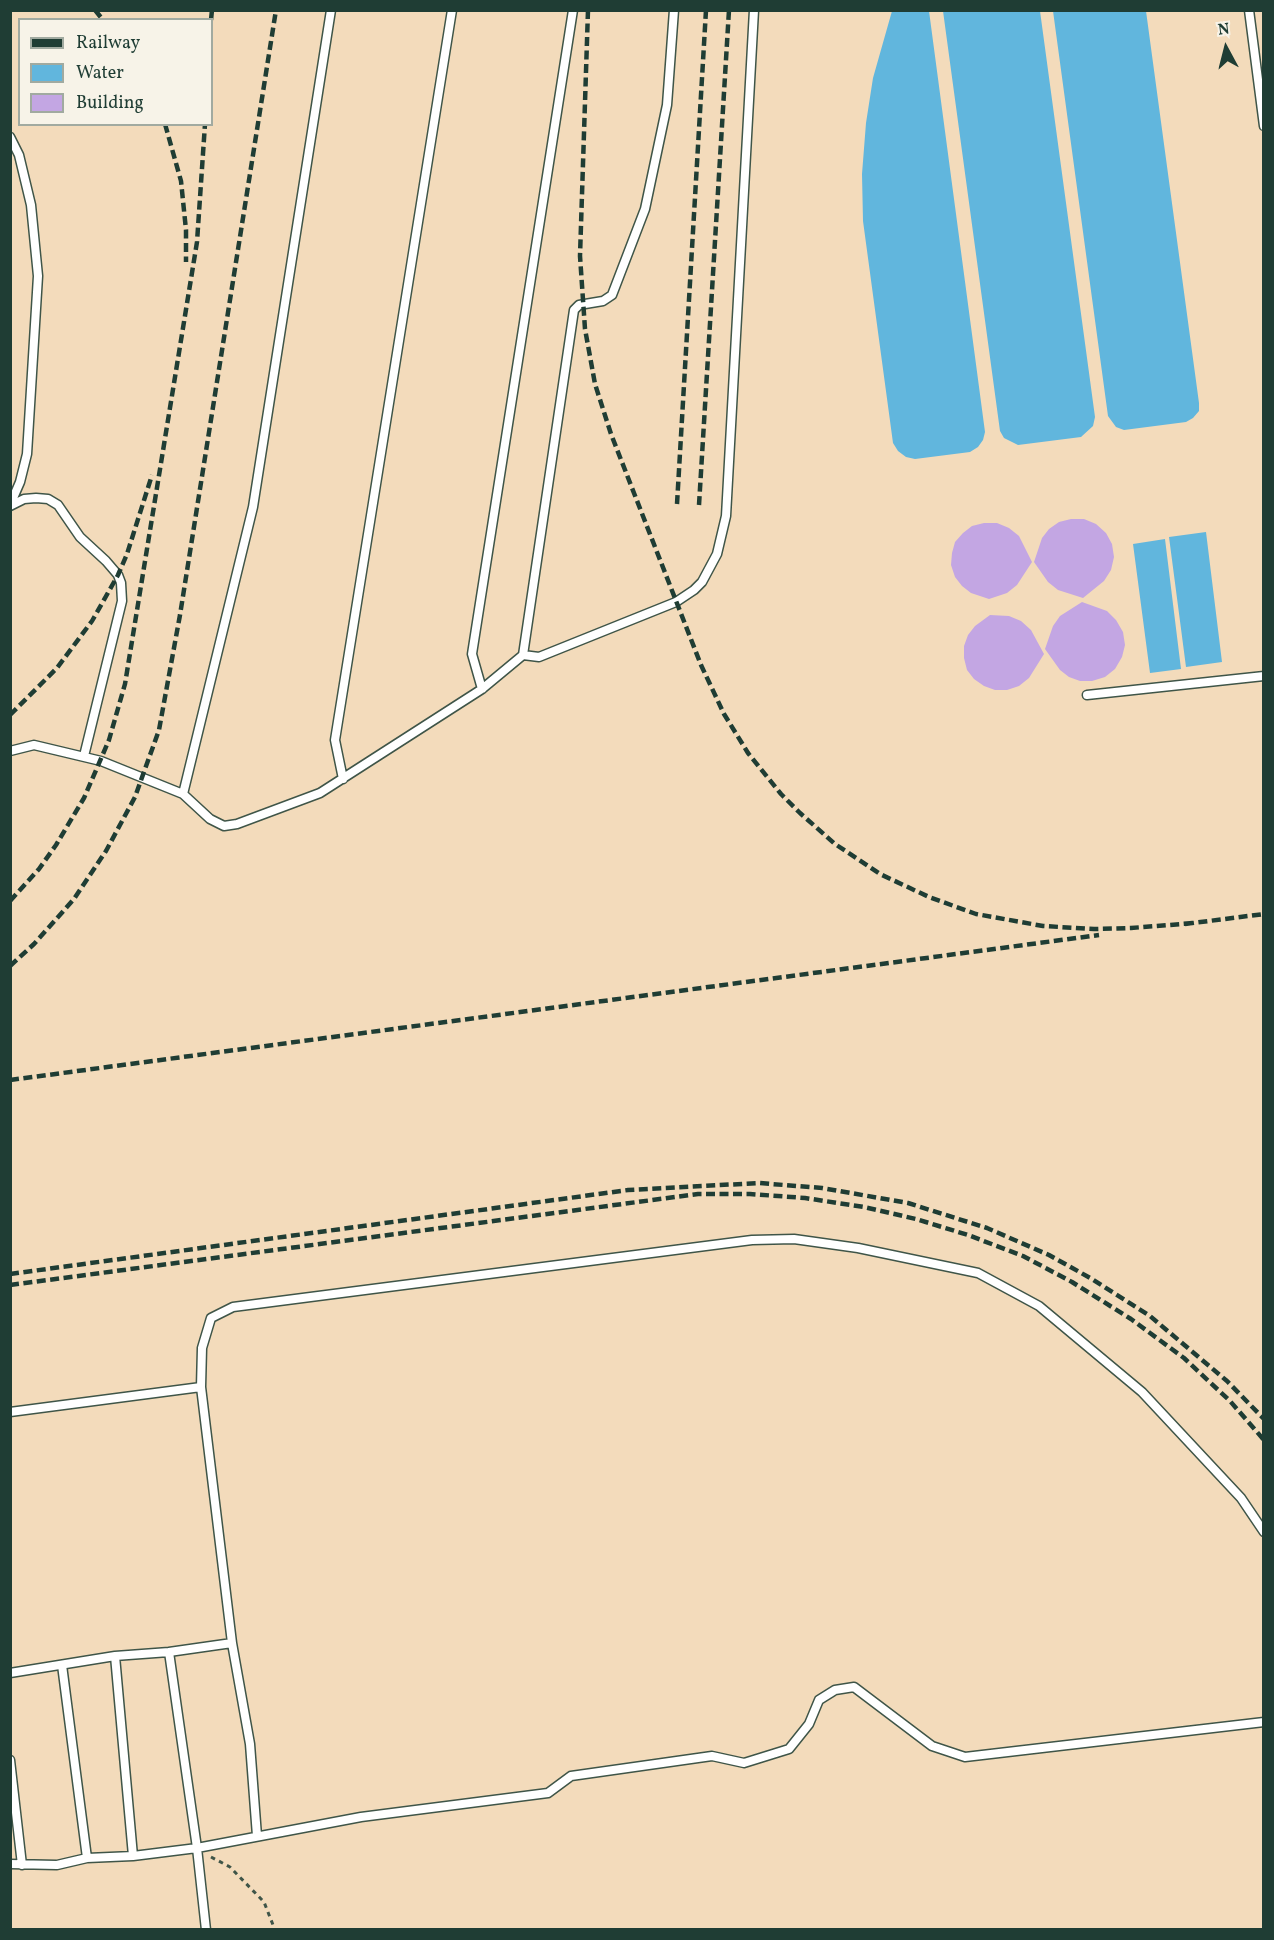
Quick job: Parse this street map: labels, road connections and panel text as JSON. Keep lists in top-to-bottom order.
{
  "legend": ["Railway", "Water", "Building"],
  "north": "top"
}
